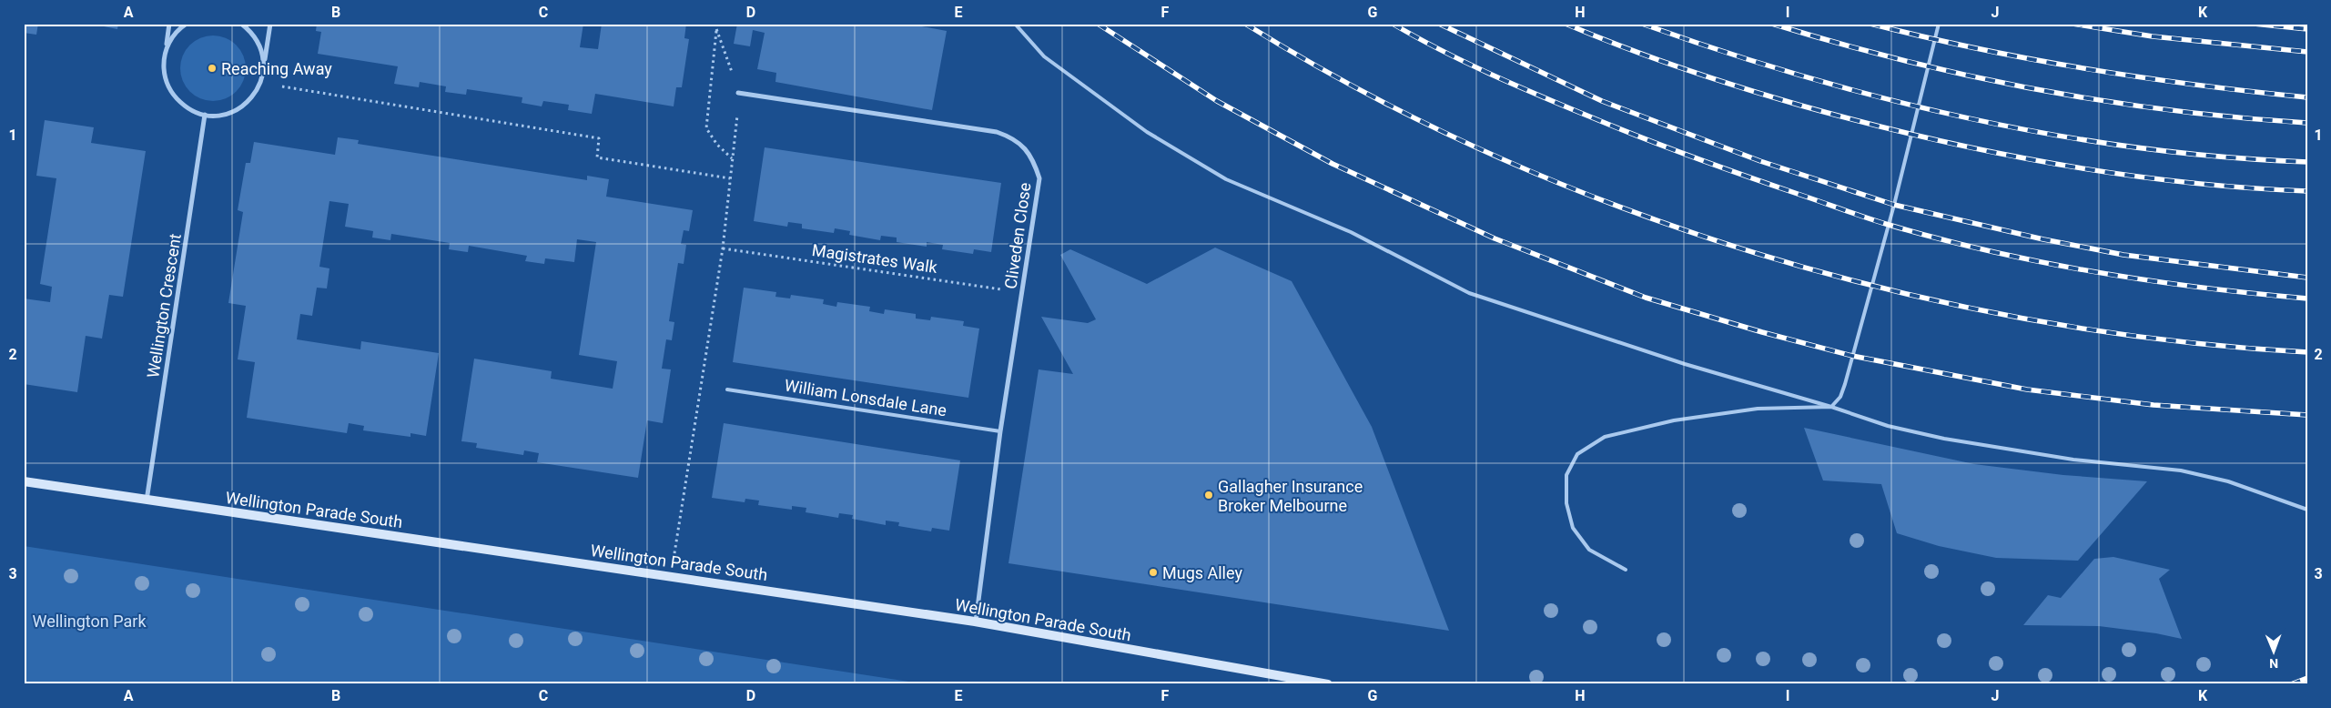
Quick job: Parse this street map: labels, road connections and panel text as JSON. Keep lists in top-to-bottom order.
{
  "streets": {
    "street": ["Cliveden Close", "Wellington Crescent", "Wellington Parade South"],
    "lane": ["William Lonsdale Lane"],
    "path": ["Magistrates Walk"]
  },
  "crossings": [
    ["Cliveden Close", "Magistrates Walk"],
    ["Cliveden Close", "William Lonsdale Lane"],
    ["Cliveden Close", "Wellington Parade South"],
    ["Wellington Crescent", "Wellington Parade South"]
  ],
  "parks": ["Wellington Park"],
  "places": ["Reaching Away", "Gallagher Insurance Broker Melbourne", "Mugs Alley"],
  "north": "bottom",
  "grid": {
    "columns": [
      "A",
      "B",
      "C",
      "D",
      "E",
      "F",
      "G",
      "H",
      "I",
      "J",
      "K"
    ],
    "rows": ["1", "2", "3"]
  }
}
